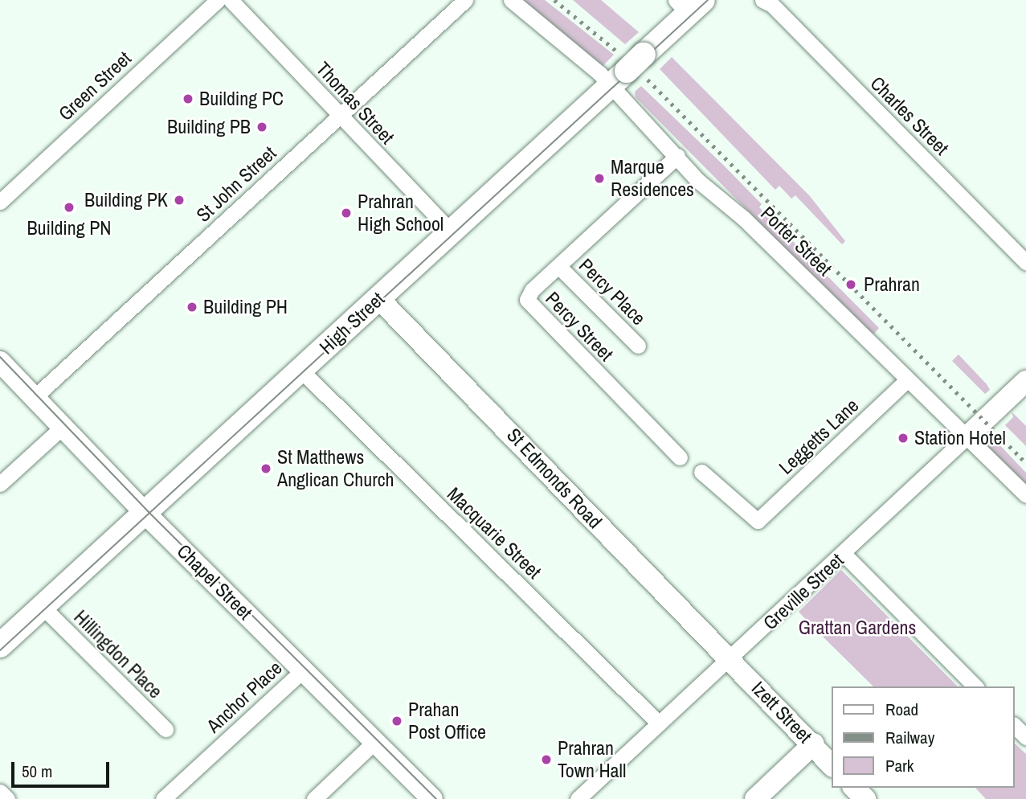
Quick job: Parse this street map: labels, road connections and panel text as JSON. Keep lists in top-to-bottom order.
{
  "streets": {
    "main road": ["High Street"],
    "street": [
      "Green Street",
      "Thomas Street",
      "Charles Street",
      "St John Street",
      "Porter Street",
      "Percy Place",
      "Percy Street",
      "Leggetts Lane",
      "St Edmonds Road",
      "Macquarie Street",
      "Chapel Street",
      "Greville Street",
      "Hillingdon Place",
      "Anchor Place",
      "Izett Street"
    ]
  },
  "crossings": [
    ["Thomas Street", "St John Street"],
    ["Thomas Street", "High Street"],
    ["St John Street", "Chapel Street"],
    ["Porter Street", "High Street"],
    ["Porter Street", "Percy Street"],
    ["Porter Street", "Leggetts Lane"],
    ["Porter Street", "Greville Street"],
    ["Percy Place", "Percy Street"],
    ["High Street", "St Edmonds Road"],
    ["High Street", "Macquarie Street"],
    ["High Street", "Chapel Street"],
    ["High Street", "Hillingdon Place"],
    ["St Edmonds Road", "Greville Street"],
    ["St Edmonds Road", "Izett Street"],
    ["Macquarie Street", "Greville Street"],
    ["Chapel Street", "Anchor Place"],
    ["Greville Street", "Izett Street"]
  ],
  "parks": ["Grattan Gardens"],
  "places": [
    "Building PC",
    "Building PB",
    "Marque Residences",
    "Building PK",
    "Building PN",
    "Prahran High School",
    "Prahran",
    "Building PH",
    "Station Hotel",
    "St Matthews Anglican Church",
    "Prahan Post Office",
    "Prahran Town Hall"
  ],
  "legend": ["Road", "Railway", "Park"],
  "scale_bar": "50 m"
}
